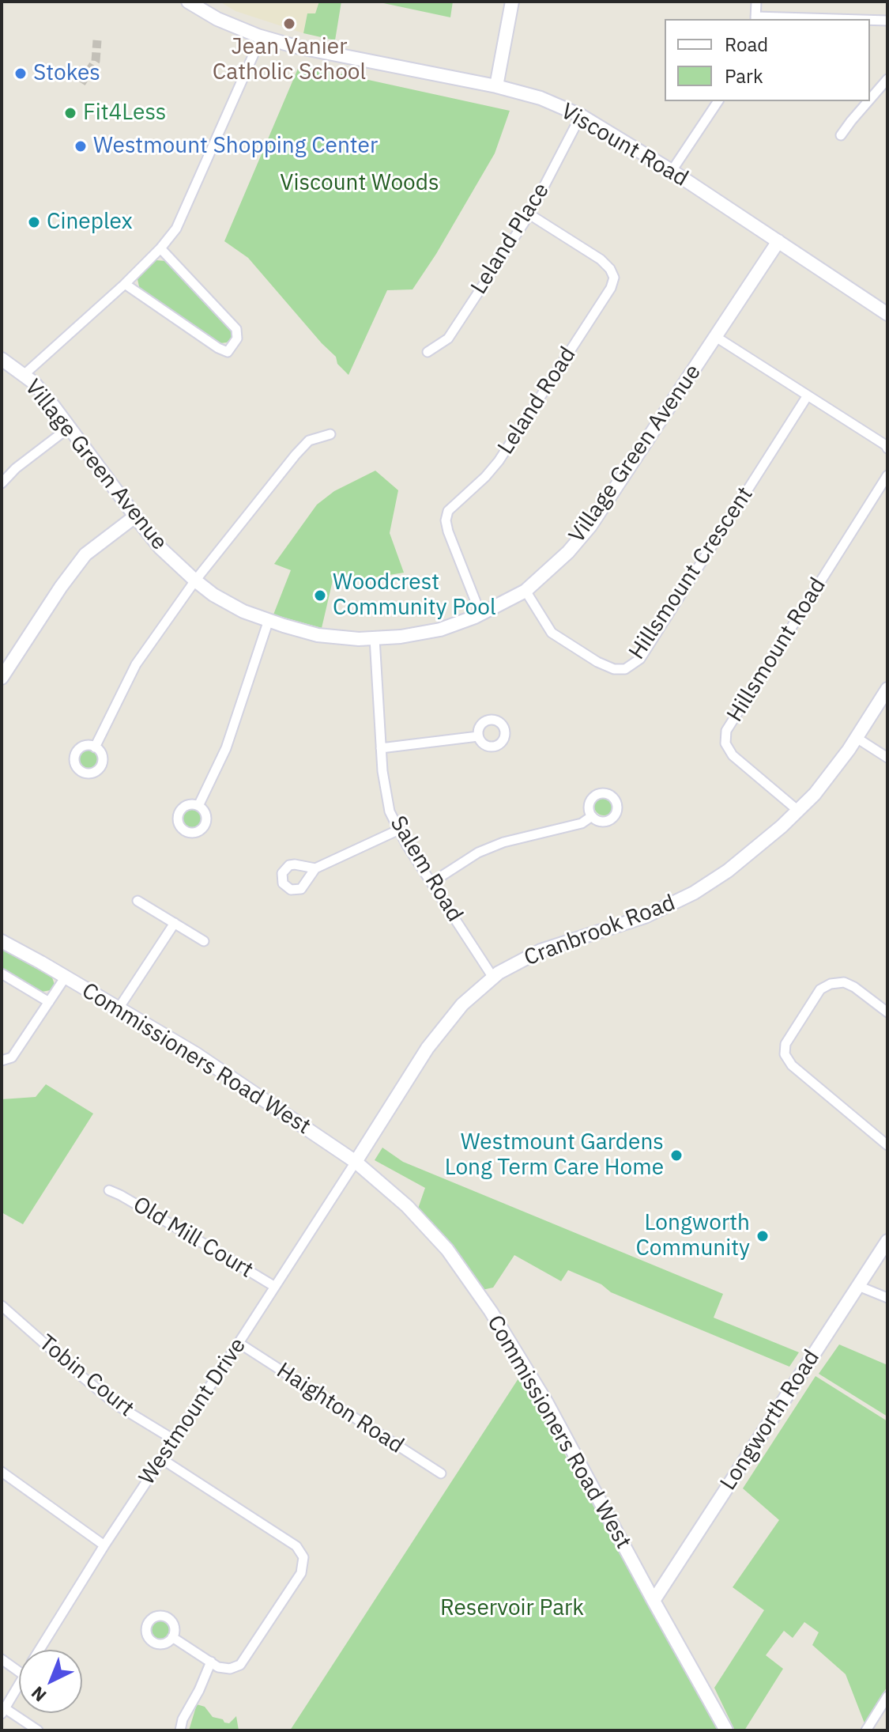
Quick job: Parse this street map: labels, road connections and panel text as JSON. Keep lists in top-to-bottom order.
{
  "streets": {
    "street": [
      "Viscount Road",
      "Leland Place",
      "Leland Road",
      "Village Green Avenue",
      "Hillsmount Crescent",
      "Hillsmount Road",
      "Salem Road",
      "Cranbrook Road",
      "Commissioners Road West",
      "Old Mill Court",
      "Tobin Court",
      "Haighton Road",
      "Westmount Drive",
      "Longworth Road"
    ]
  },
  "crossings": [
    ["Viscount Road", "Leland Place"],
    ["Viscount Road", "Village Green Avenue"],
    ["Leland Place", "Leland Road"],
    ["Leland Road", "Village Green Avenue"],
    ["Village Green Avenue", "Hillsmount Crescent"],
    ["Village Green Avenue", "Salem Road"],
    ["Hillsmount Road", "Cranbrook Road"],
    ["Salem Road", "Cranbrook Road"],
    ["Cranbrook Road", "Commissioners Road West"],
    ["Cranbrook Road", "Westmount Drive"],
    ["Commissioners Road West", "Westmount Drive"],
    ["Commissioners Road West", "Longworth Road"],
    ["Old Mill Court", "Westmount Drive"],
    ["Tobin Court", "Westmount Drive"],
    ["Haighton Road", "Westmount Drive"]
  ],
  "parks": ["Viscount Woods", "Reservoir Park"],
  "places": [
    "Jean Vanier Catholic School",
    "Stokes",
    "Fit4Less",
    "Westmount Shopping Center",
    "Cineplex",
    "Woodcrest Community Pool",
    "Westmount Gardens Long Term Care Home",
    "Longworth Community"
  ],
  "legend": ["Road", "Park"],
  "north": "bottom left"
}
